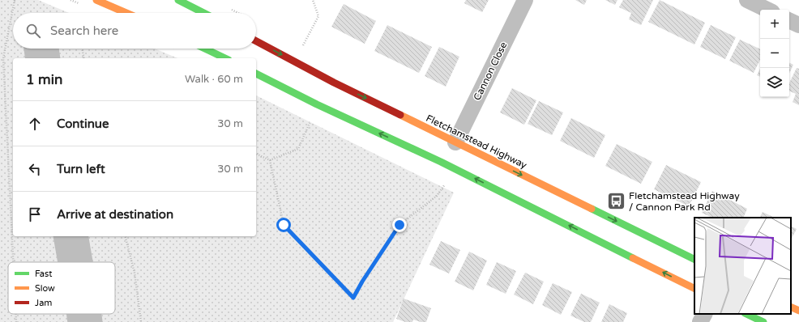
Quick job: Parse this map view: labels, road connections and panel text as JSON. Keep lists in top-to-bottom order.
{
  "streets": {
    "highway": ["Fletchamstead Highway"],
    "street": ["Cannon Close"]
  },
  "crossings": [
    ["Cannon Close", "Fletchamstead Highway"]
  ],
  "places": {
    "bus stop": ["Fletchamstead Highway / Cannon Park Rd"]
  },
  "legend": ["Fast", "Slow", "Jam"],
  "page": {
    "map_buttons": ["+", "−"],
    "search": "Search here",
    "heading": ["1 min", "Walk · 60 m"],
    "list": [
      ["Continue", "30 m"],
      ["Turn left", "30 m"],
      "Arrive at destination"
    ]
  }
}
